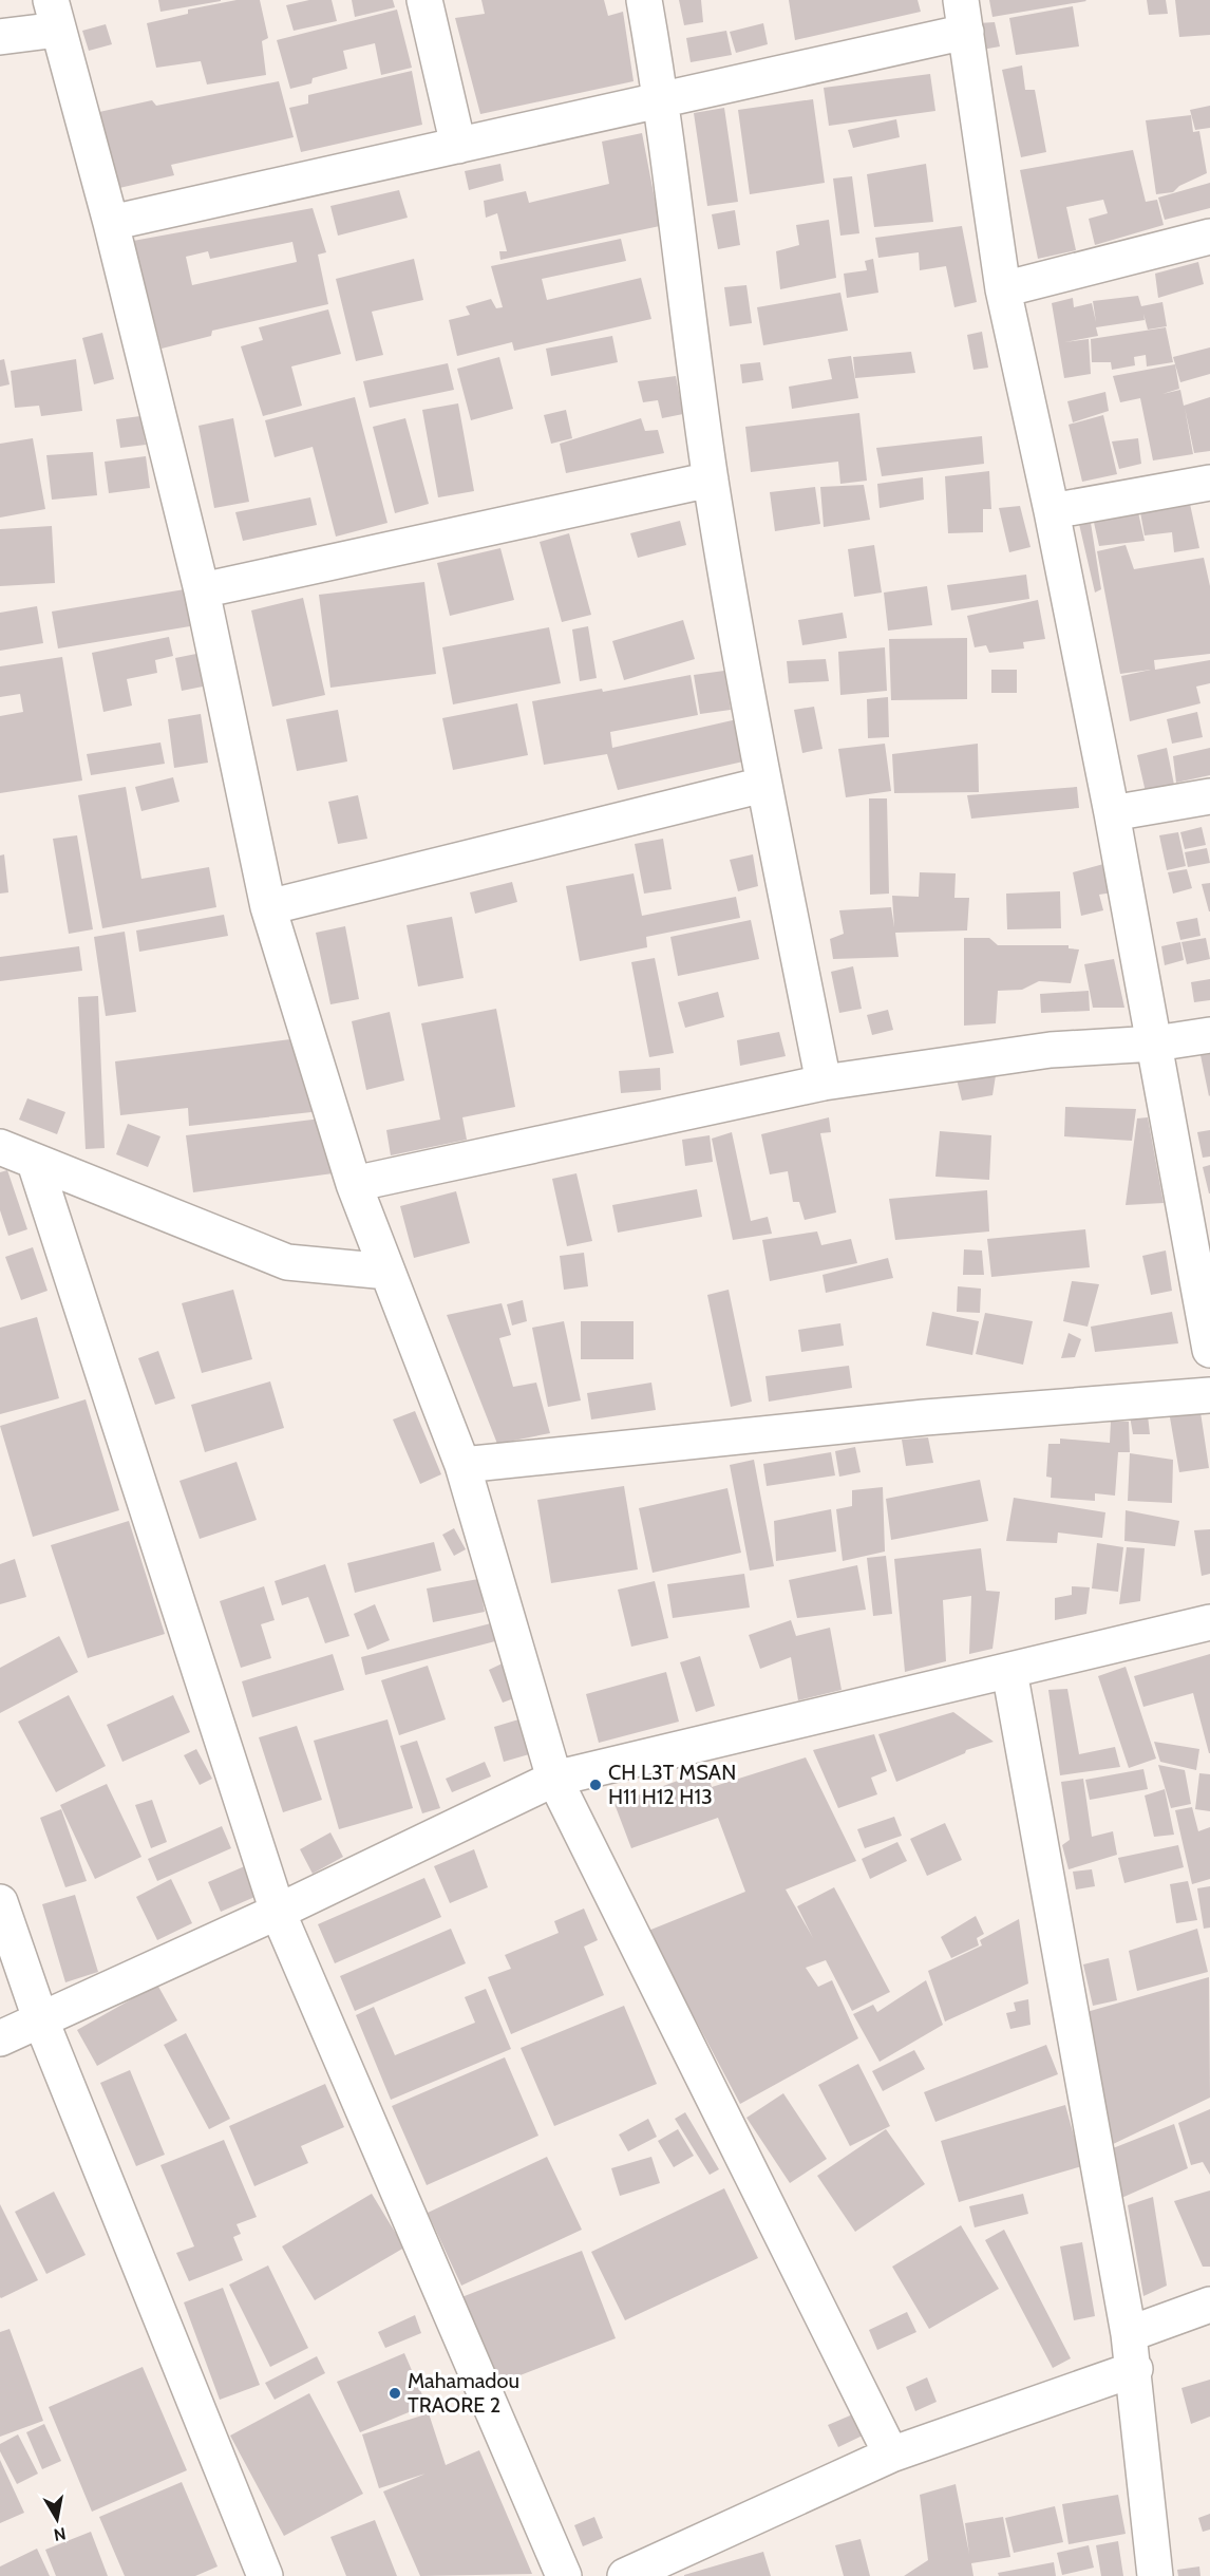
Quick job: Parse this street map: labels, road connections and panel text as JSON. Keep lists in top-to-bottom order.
{
  "places": ["CH L3T MSAN H11 H12 H13", "Mahamadou TRAORE 2"],
  "north": "bottom"
}
